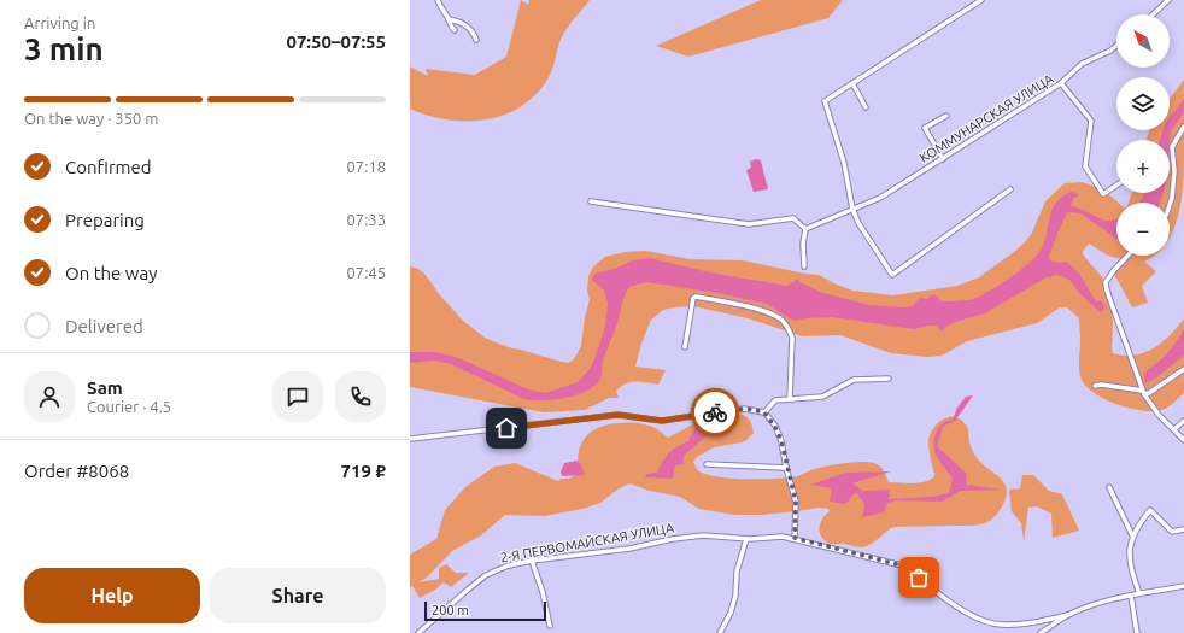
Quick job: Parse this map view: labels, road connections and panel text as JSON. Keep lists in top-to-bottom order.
{
  "streets": {
    "street": ["КОММУНАРСКАЯ УЛИЦА", "2-Я ПЕРВОМАЙСКАЯ УЛИЦА"]
  },
  "scale_bar": "200 m",
  "north": "top left",
  "page": {
    "heading": ["3 min", "Arriving in", "07:50–07:55"],
    "panel": [
      "Sam",
      "Courier · 4.5",
      "Order #8068",
      "719 ₽"
    ],
    "map_buttons": ["+", "−"],
    "bar": "On the way · 350 m",
    "list": [
      ["Confirmed", "07:18"],
      ["Preparing", "07:33"],
      ["On the way", "07:45"],
      "Delivered"
    ],
    "buttons": ["Help", "Share"],
    "scale": "200 m"
  }
}
